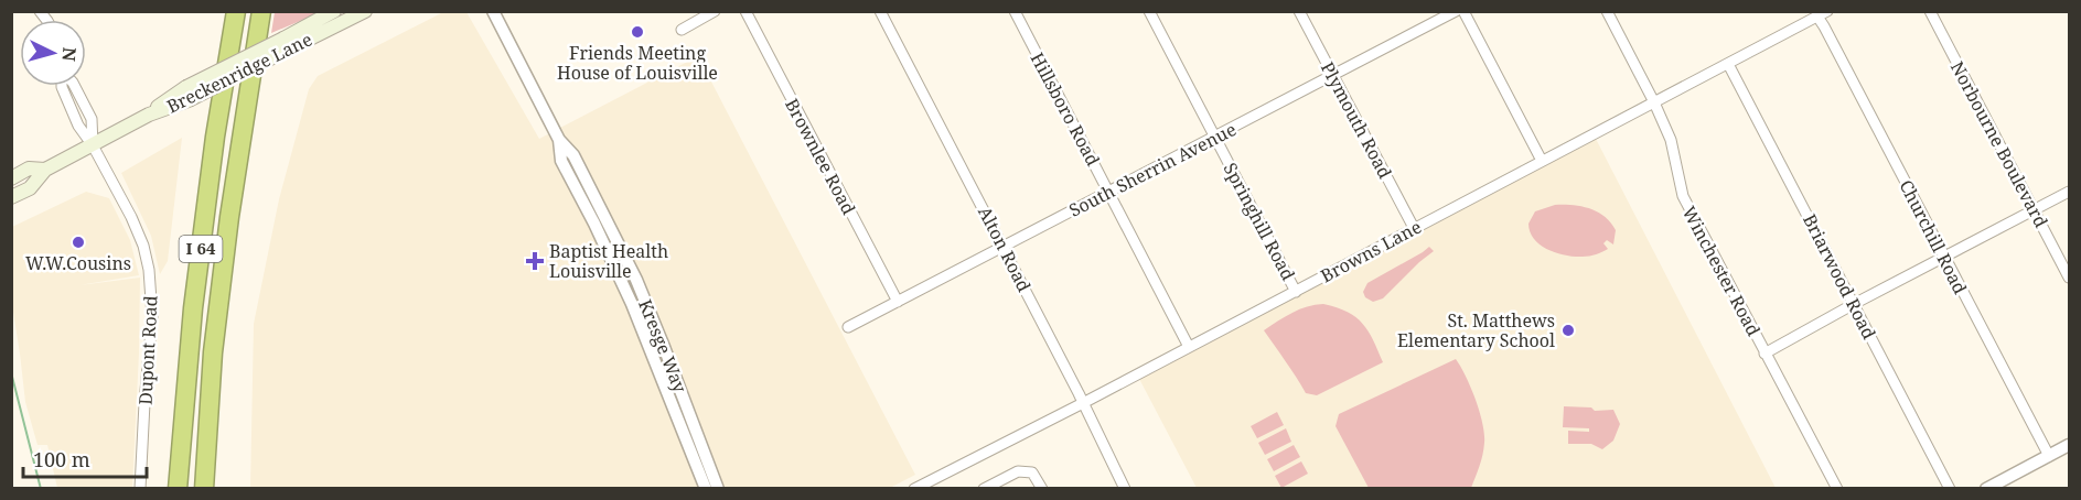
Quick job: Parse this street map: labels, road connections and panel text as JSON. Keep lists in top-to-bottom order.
{
  "streets": {
    "highway": ["I 64"],
    "main road": ["Breckenridge Lane"],
    "street": [
      "Hillsboro Road",
      "Plymouth Road",
      "Norbourne Boulevard",
      "Brownlee Road",
      "South Sherrin Avenue",
      "Springhill Road",
      "Churchill Road",
      "Alton Road",
      "Browns Lane",
      "Winchester Road",
      "Briarwood Road",
      "Kresge Way",
      "Dupont Road"
    ]
  },
  "crossings": [
    ["Breckenridge Lane", "Dupont Road"],
    ["Hillsboro Road", "South Sherrin Avenue"],
    ["Hillsboro Road", "Browns Lane"],
    ["Plymouth Road", "South Sherrin Avenue"],
    ["Plymouth Road", "Browns Lane"],
    ["Brownlee Road", "South Sherrin Avenue"],
    ["South Sherrin Avenue", "Springhill Road"],
    ["South Sherrin Avenue", "Alton Road"],
    ["Springhill Road", "Browns Lane"],
    ["Churchill Road", "Browns Lane"],
    ["Alton Road", "Browns Lane"],
    ["Browns Lane", "Winchester Road"],
    ["Browns Lane", "Briarwood Road"]
  ],
  "places": {
    "other": ["Friends Meeting House of Louisville", "W.W.Cousins", "St. Matthews Elementary School"],
    "health": ["Baptist Health Louisville"]
  },
  "scale_bar": "100 m",
  "north": "right"
}
